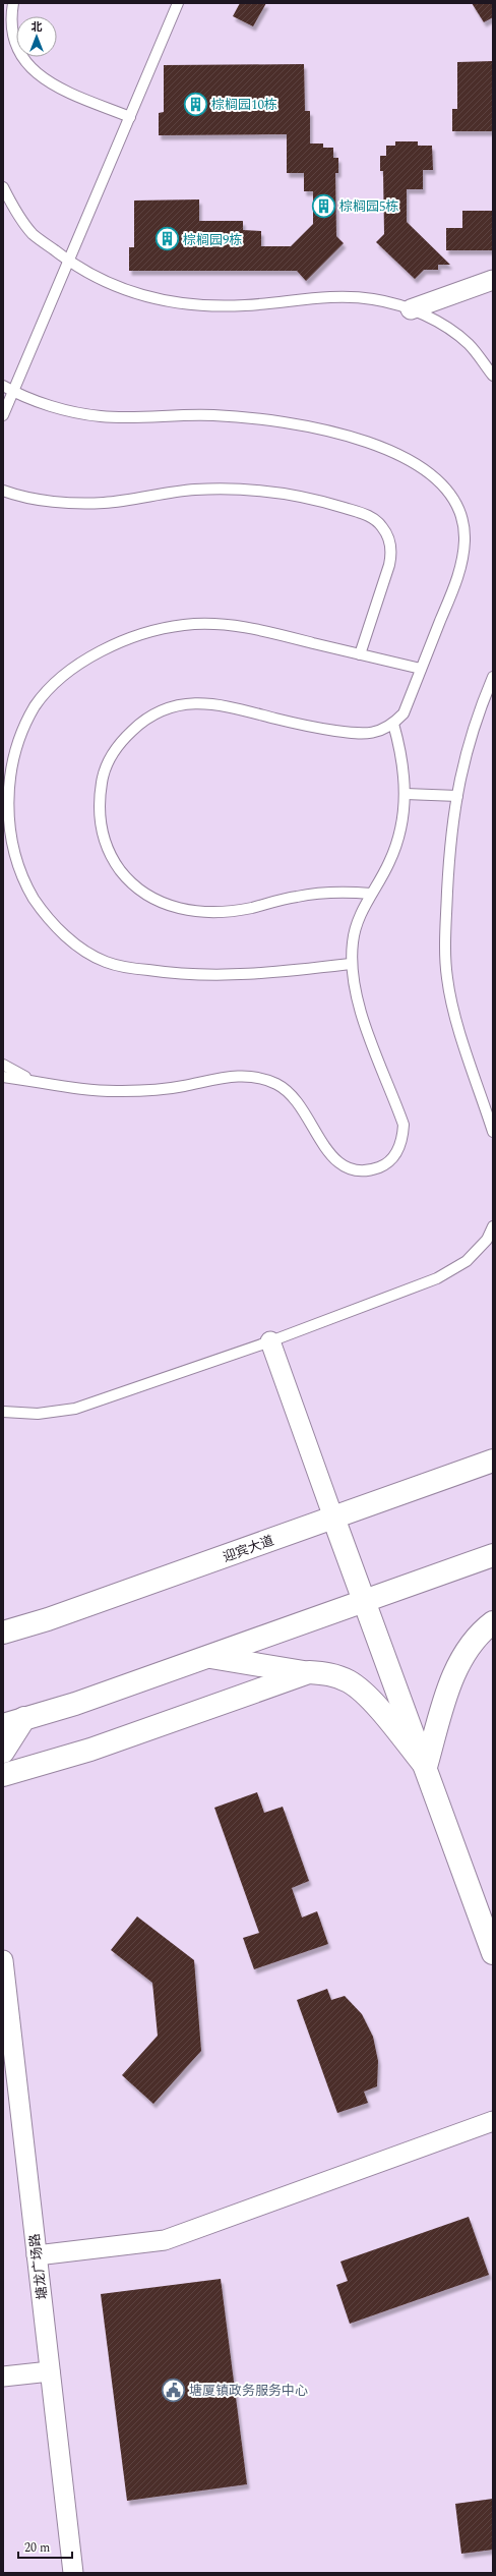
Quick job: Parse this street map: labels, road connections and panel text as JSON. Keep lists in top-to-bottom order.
{
  "streets": {
    "main road": ["迎宾大道"],
    "street": ["塘龙广场路"]
  },
  "places": {
    "building": ["棕榈园10栋", "棕榈园5栋", "棕榈园9栋"],
    "public building": ["塘厦镇政务服务中心"]
  },
  "scale_bar": "20 m",
  "north": "top"
}
